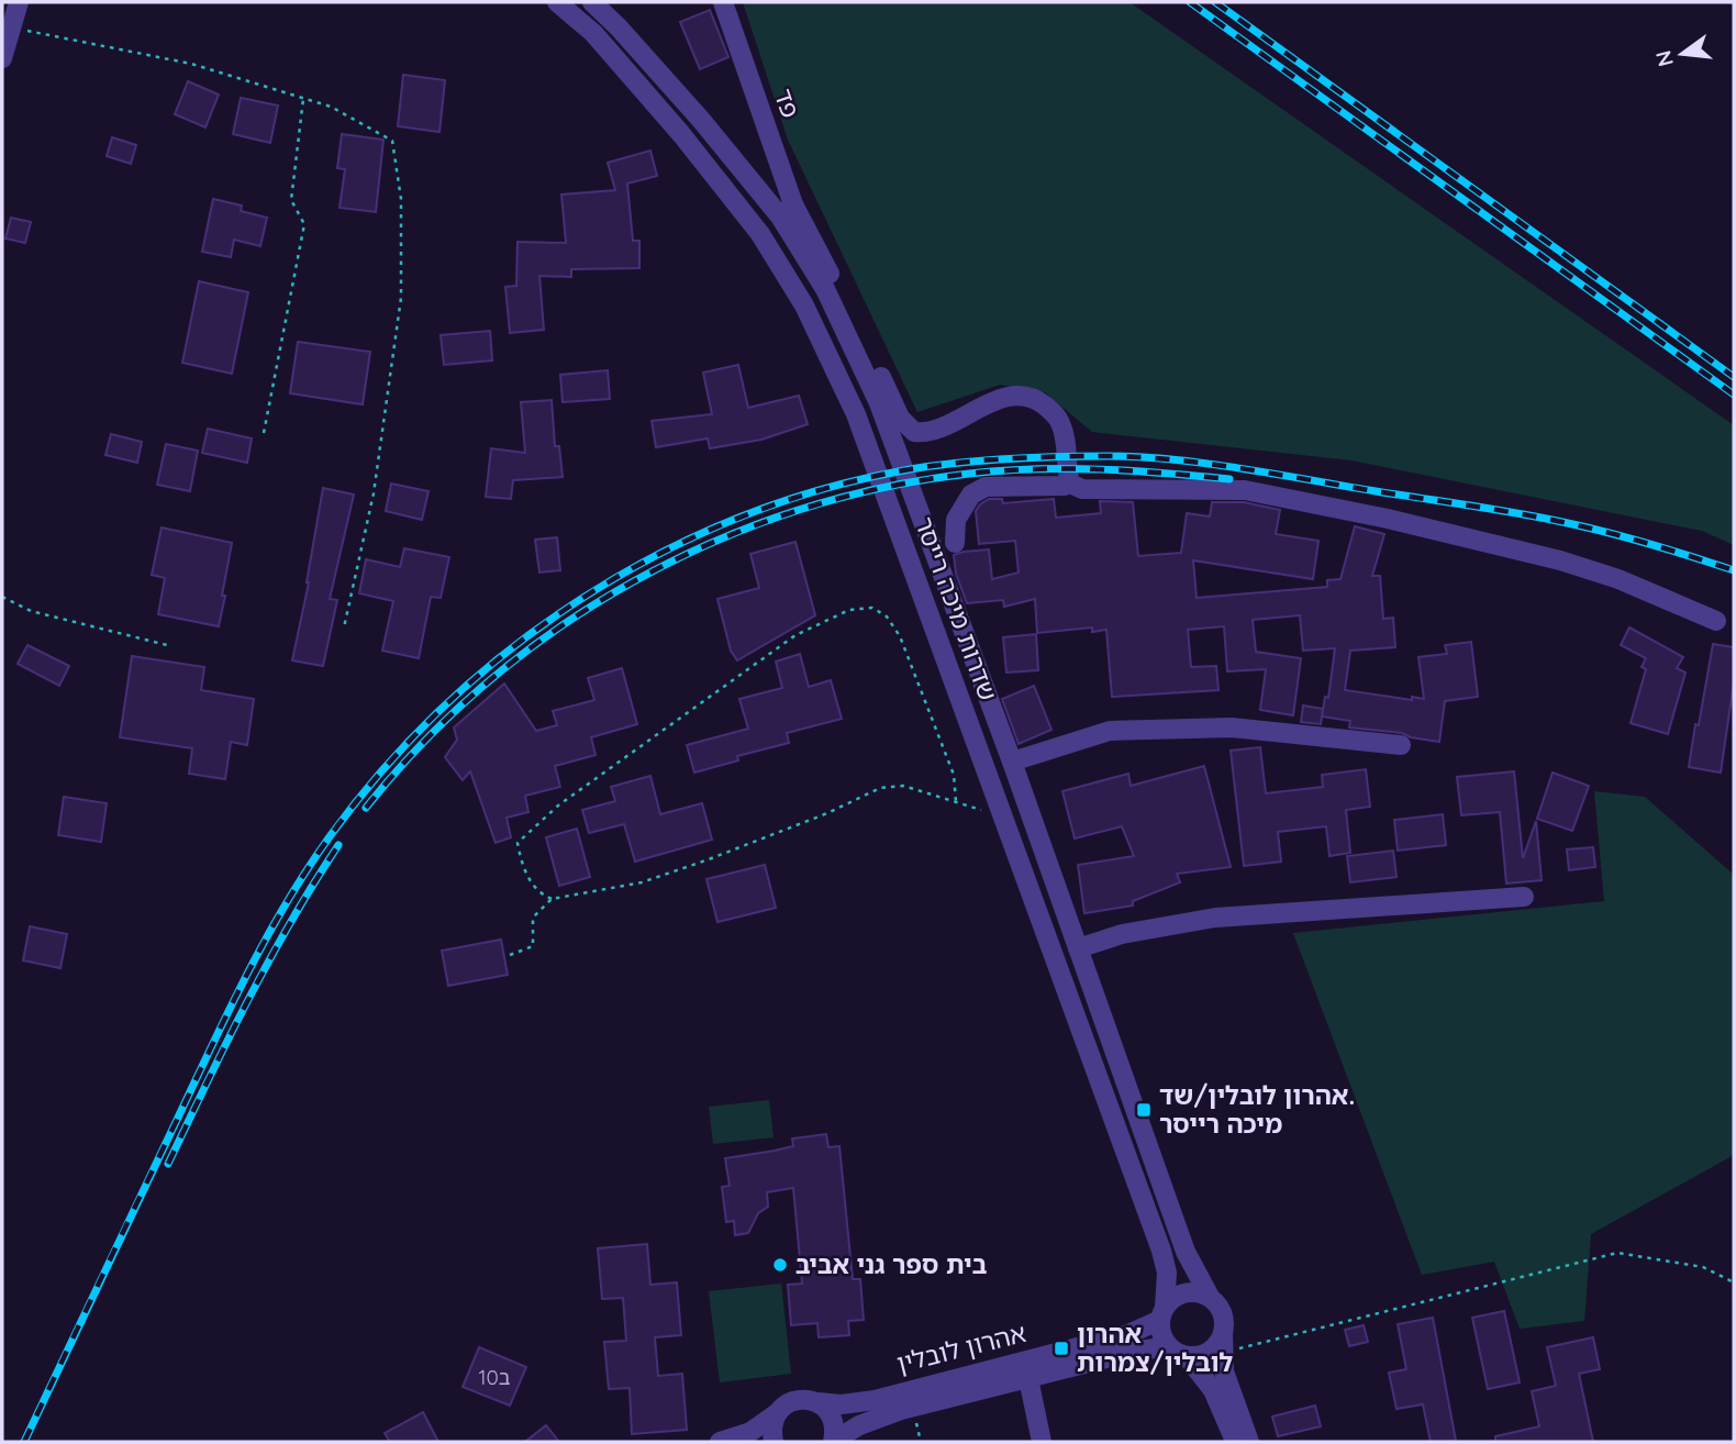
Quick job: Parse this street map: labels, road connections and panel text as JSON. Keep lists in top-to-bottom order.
{
  "streets": {
    "street": ["פד", "שדרות מיכה רייסר", "אהרון לובלין"]
  },
  "crossings": [
    ["פד", "שדרות מיכה רייסר"],
    ["שדרות מיכה רייסר", "אהרון לובלין"]
  ],
  "places": {
    "transit": ["אהרון לובלין/שד. מיכה רייסר", "אהרון לובלין/צמרות"],
    "other": ["בית ספר גני אביב"]
  },
  "house_numbers": ["10ב"],
  "north": "left"
}
